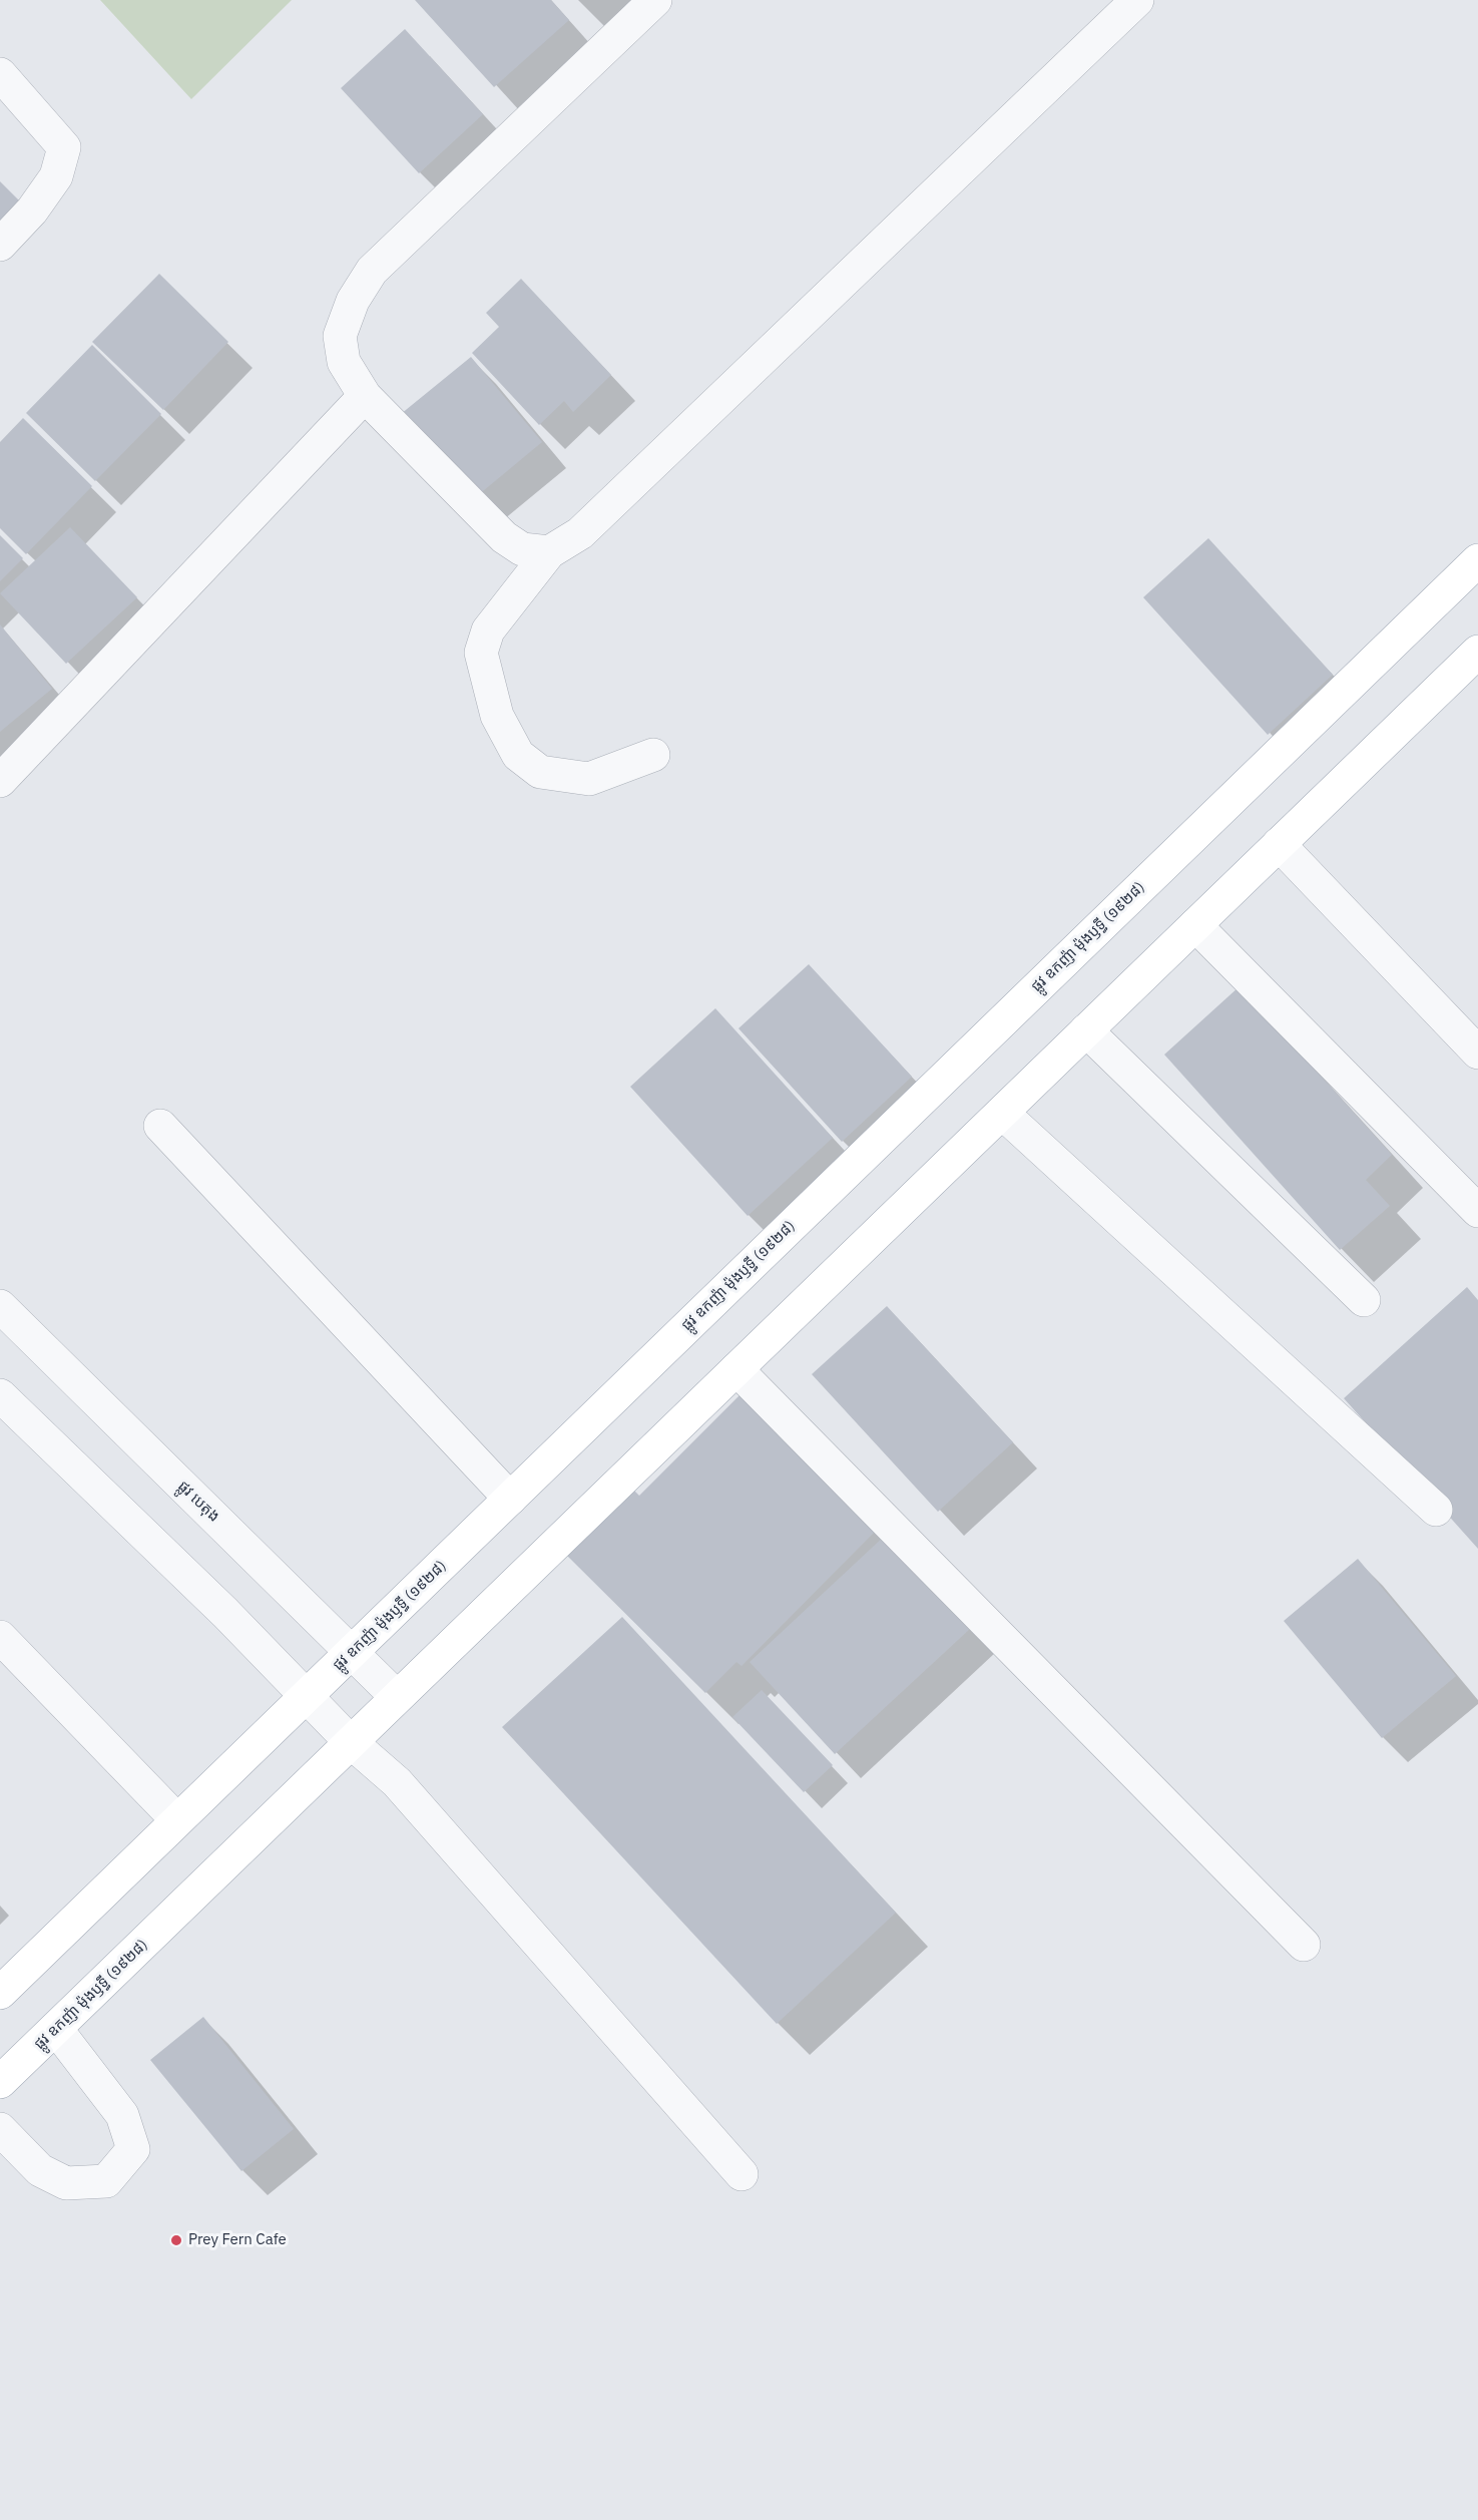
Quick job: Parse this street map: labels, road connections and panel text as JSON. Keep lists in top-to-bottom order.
{
  "streets": {
    "main road": ["ផ្លូវ ឧកញ៉ា ម៉ុងឫទ្ធី (១៩២៨)"],
    "street": ["ផ្លូវ បេតុង"]
  },
  "crossings": [
    ["ផ្លូវ ឧកញ៉ា ម៉ុងឫទ្ធី (១៩២៨)", "ផ្លូវ បេតុង"]
  ],
  "places": ["Prey Fern Cafe"]
}
